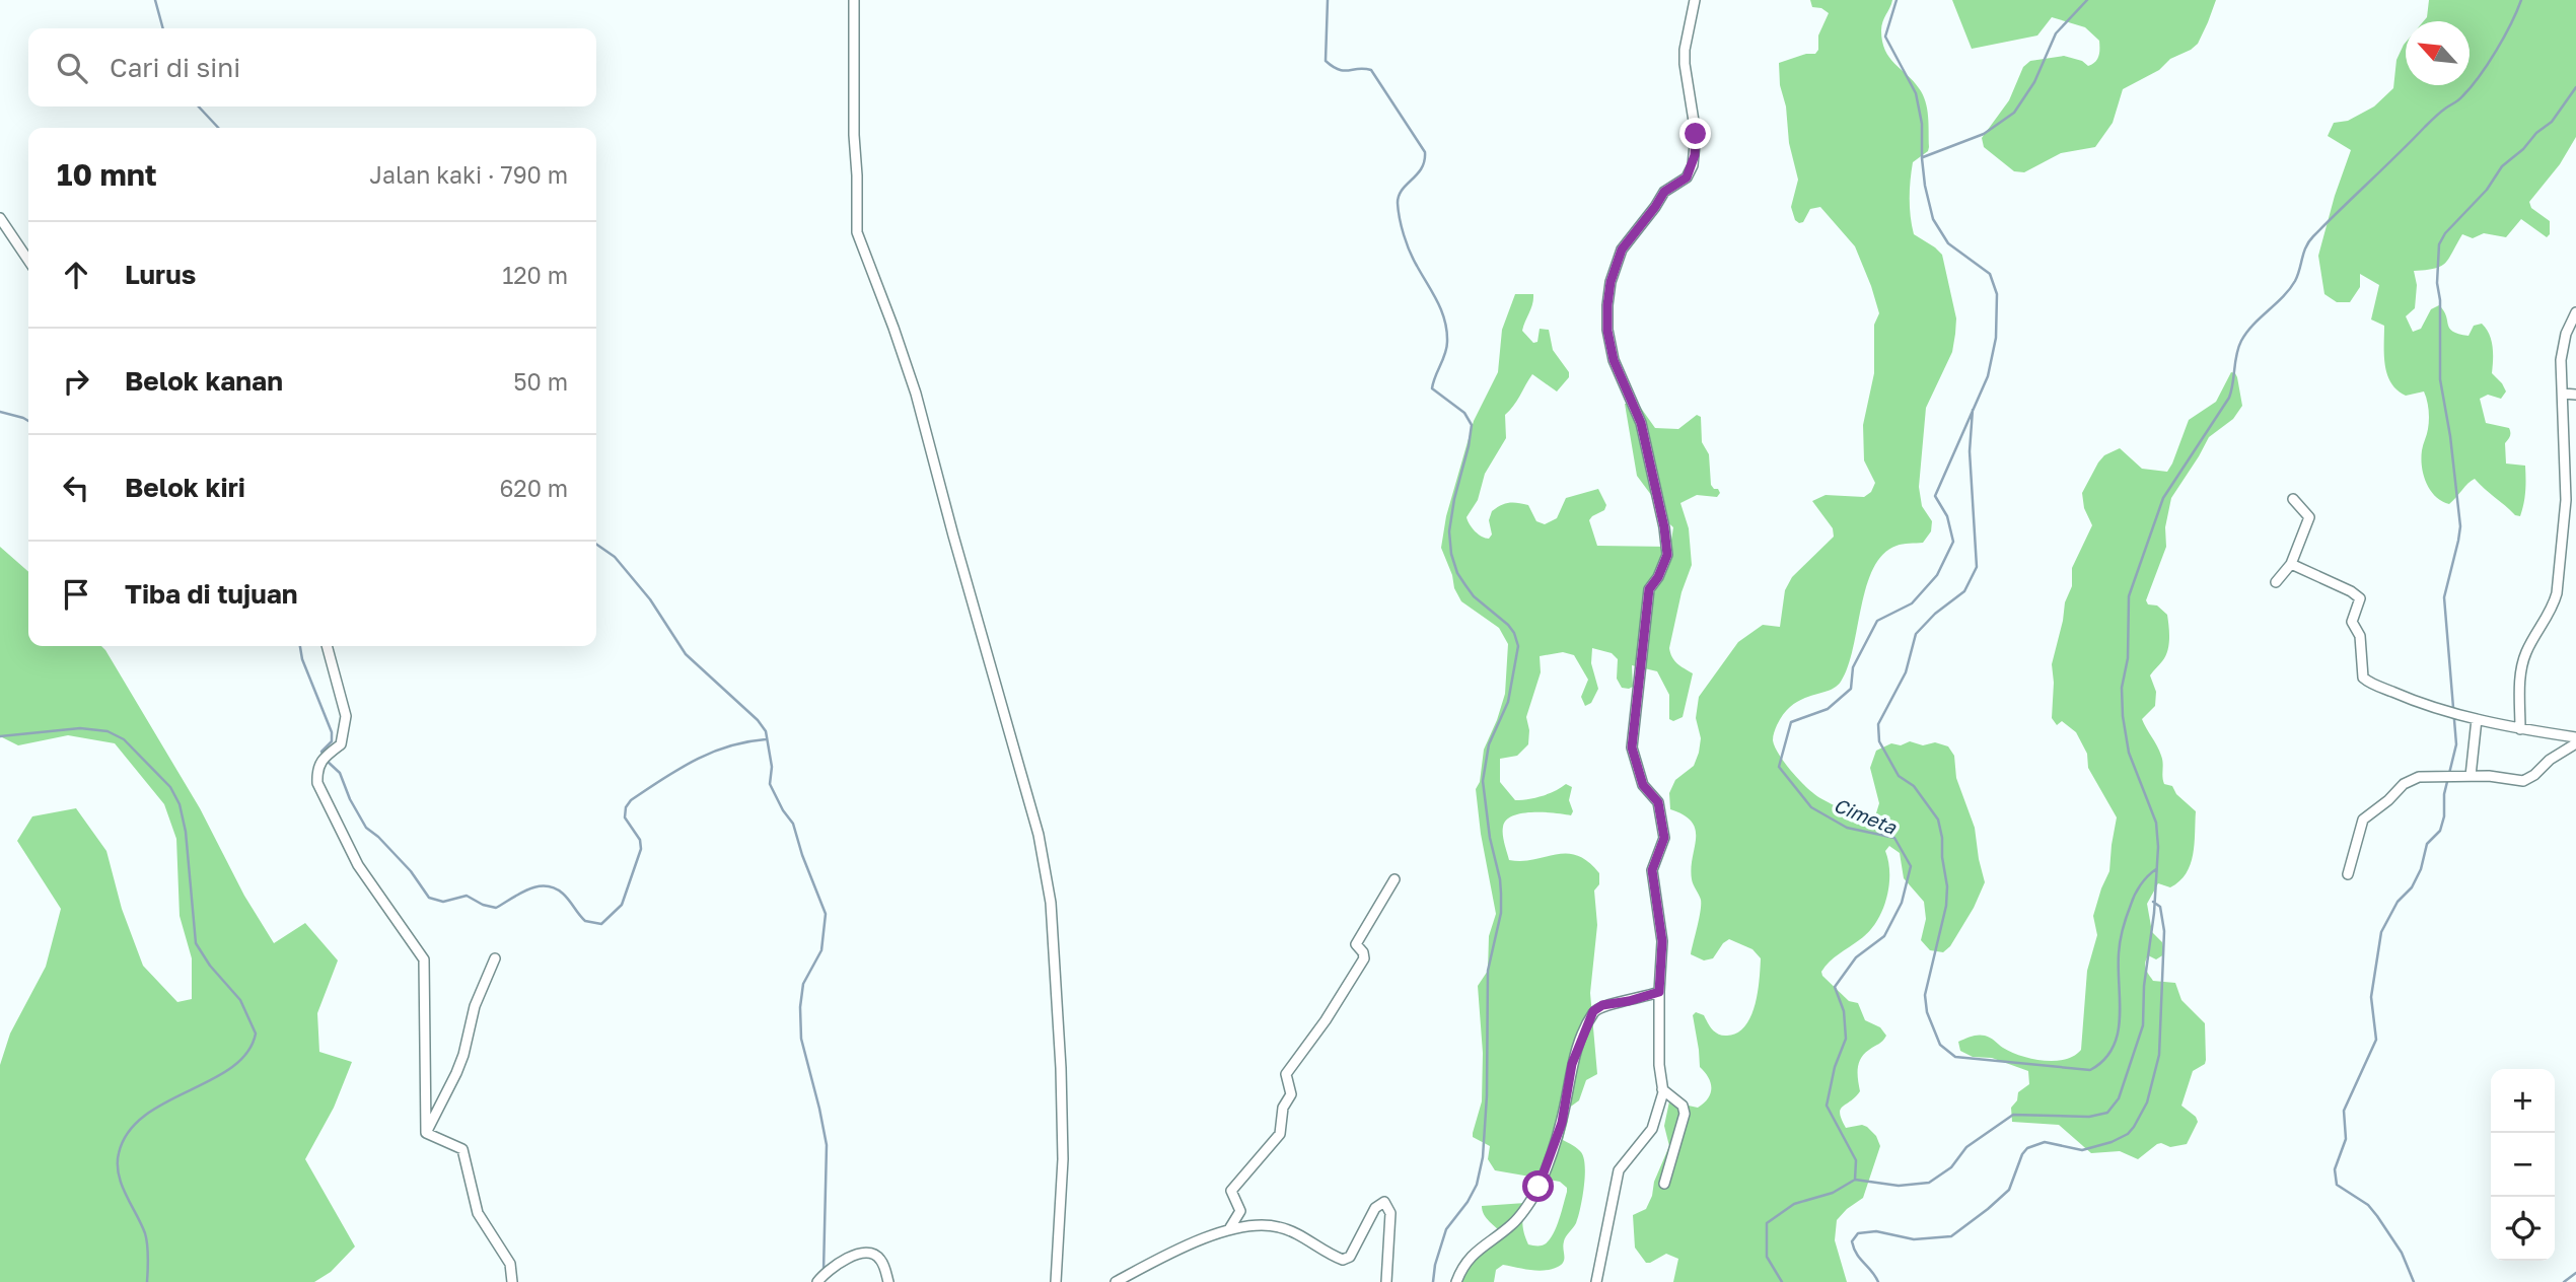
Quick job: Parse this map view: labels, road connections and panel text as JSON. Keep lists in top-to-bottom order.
{
  "water": ["Cimeta"],
  "north": "top left",
  "page": {
    "search": "Cari di sini",
    "heading": ["10 mnt", "Jalan kaki · 790 m"],
    "list": [
      ["Lurus", "120 m"],
      ["Belok kanan", "50 m"],
      ["Belok kiri", "620 m"],
      "Tiba di tujuan"
    ],
    "map_buttons": ["+", "−"]
  }
}
